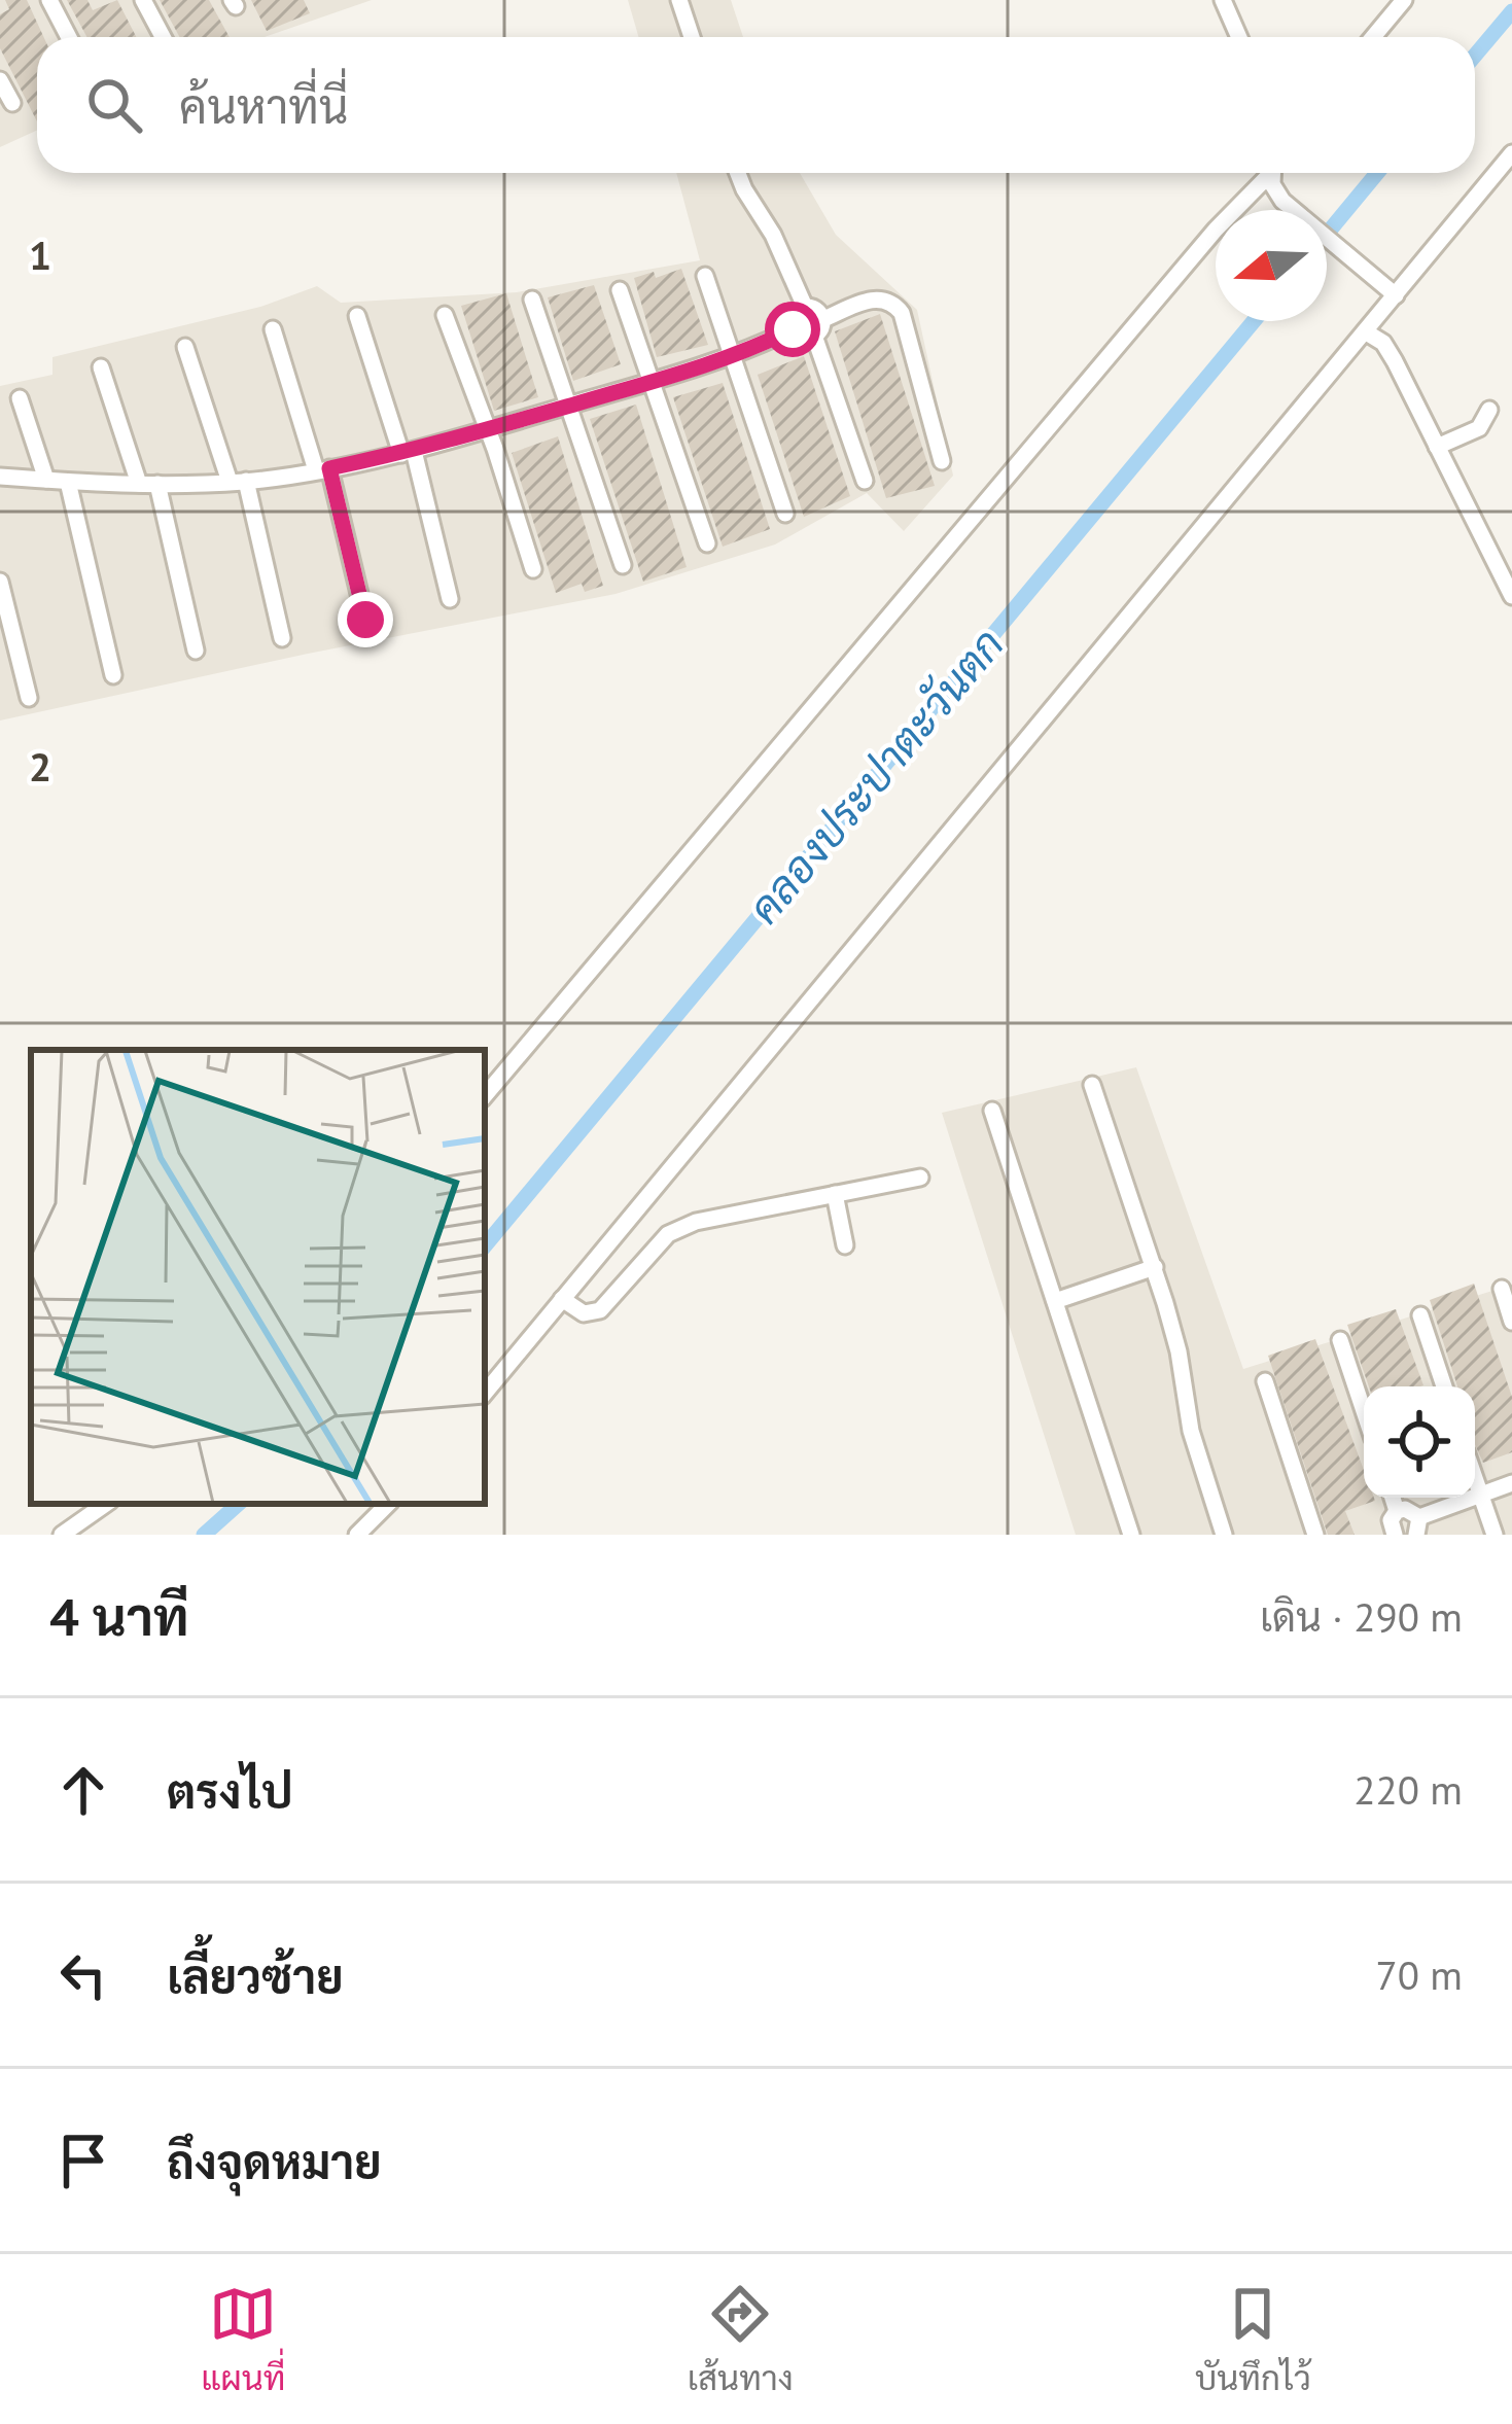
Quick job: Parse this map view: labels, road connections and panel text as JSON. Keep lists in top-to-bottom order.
{
  "water": ["คลองประปาตะวันตก"],
  "north": "left",
  "page": {
    "search": "ค้นหาที่นี่",
    "heading": ["4 นาที", "เดิน · 290 m"],
    "list": [
      ["ตรงไป", "220 m"],
      ["เลี้ยวซ้าย", "70 m"],
      "ถึงจุดหมาย"
    ],
    "nav": ["แผนที่", "เส้นทาง", "บันทึกไว้"]
  },
  "grid": {
    "rows": ["1", "2"]
  }
}
